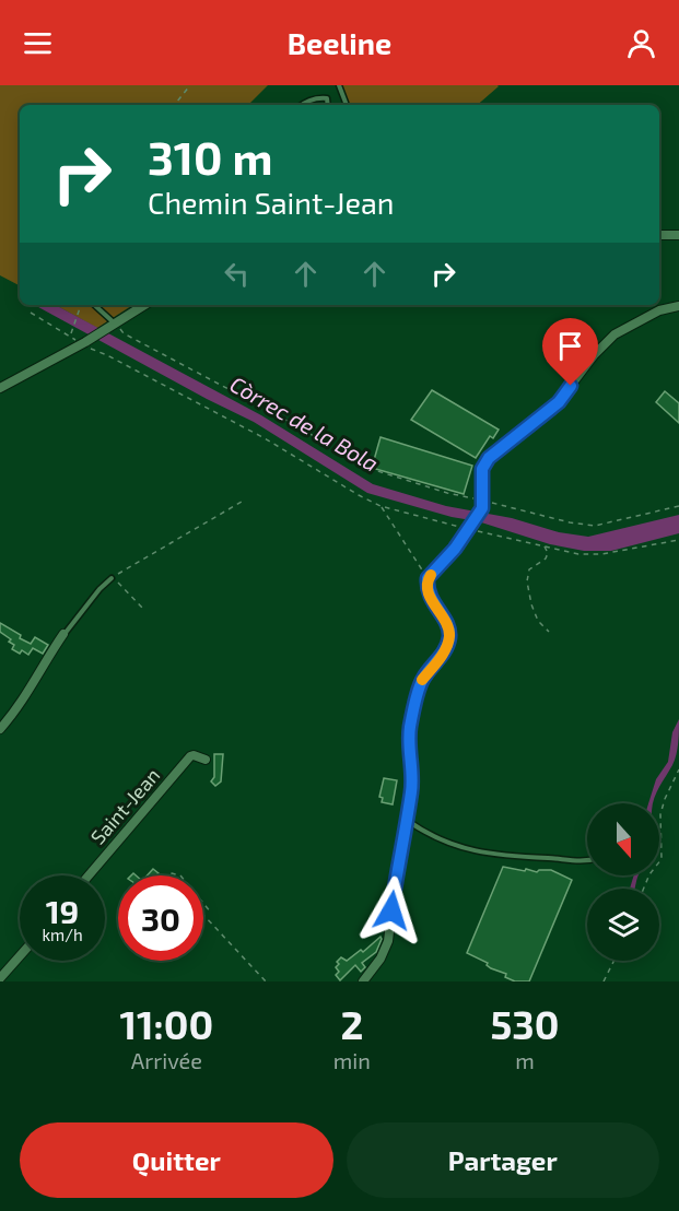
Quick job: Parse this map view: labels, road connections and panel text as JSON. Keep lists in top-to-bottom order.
{
  "streets": {
    "street": ["Saint-Jean"]
  },
  "water": ["Còrrec de la Bola"],
  "north": "bottom",
  "page": {
    "header": "Beeline",
    "turn": ["310 m", "Chemin Saint-Jean"],
    "speed": "19 km/h",
    "limit": "30",
    "eta": [
      "11:00",
      "Arrivée",
      "2",
      "min",
      "530",
      "m"
    ],
    "buttons": ["Quitter", "Partager"]
  }
}
